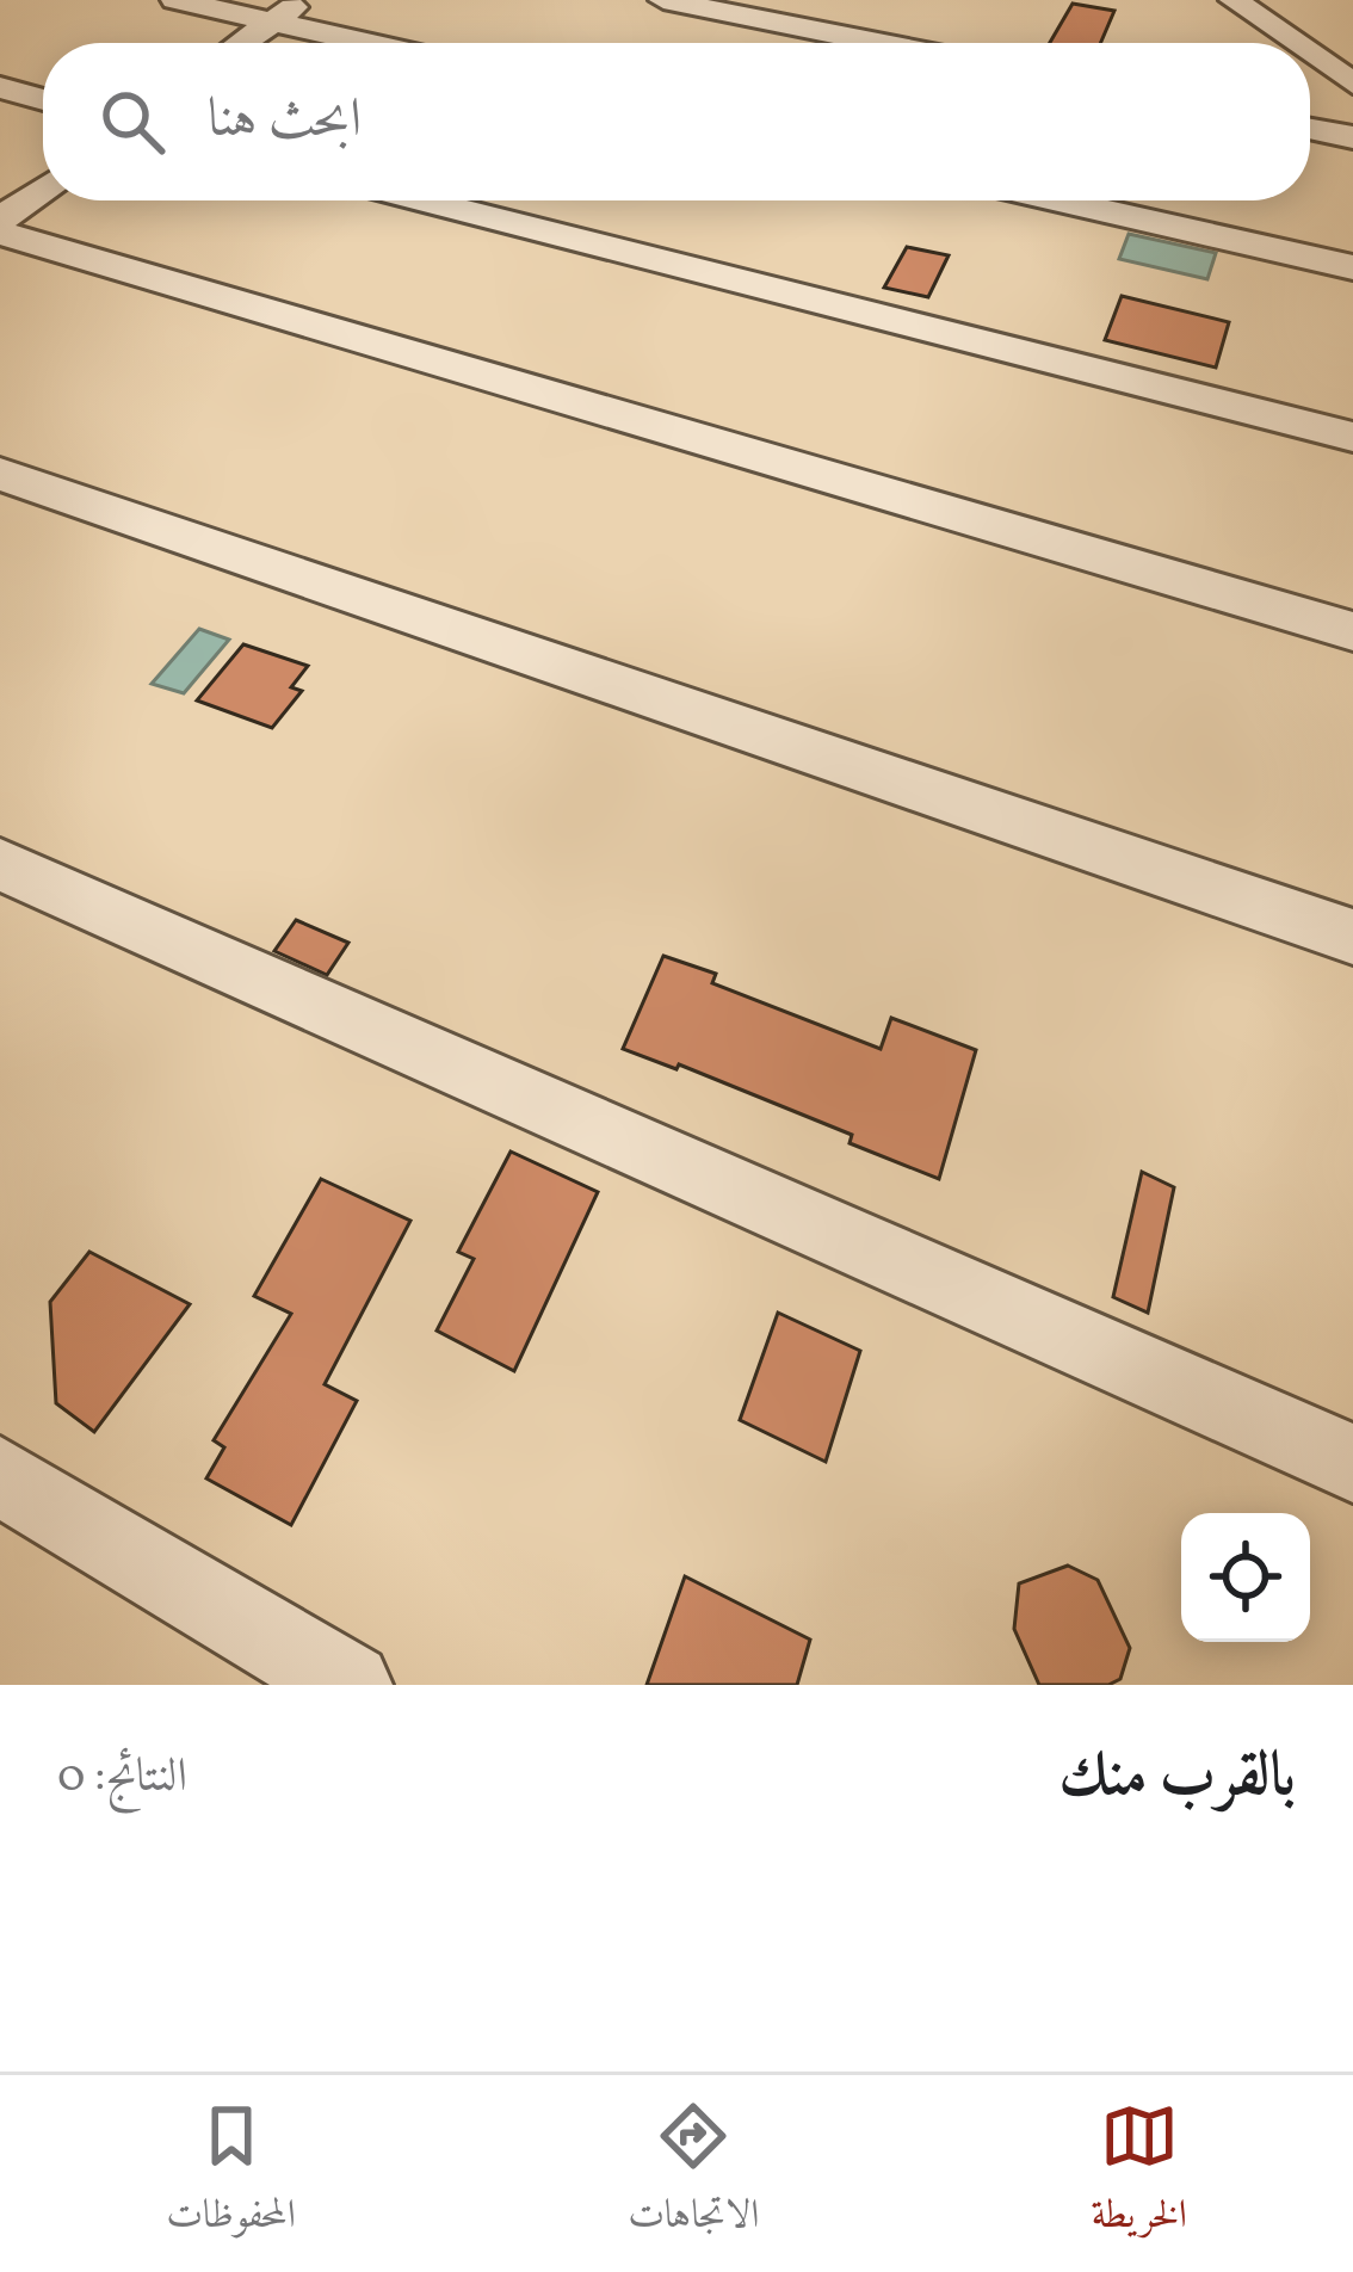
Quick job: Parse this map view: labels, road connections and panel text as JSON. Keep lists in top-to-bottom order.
{
  "page": {
    "search": "ابحث هنا",
    "heading": ["بالقرب منك", "النتائج: 0"],
    "nav": ["الخريطة", "الاتجاهات", "المحفوظات"]
  }
}
